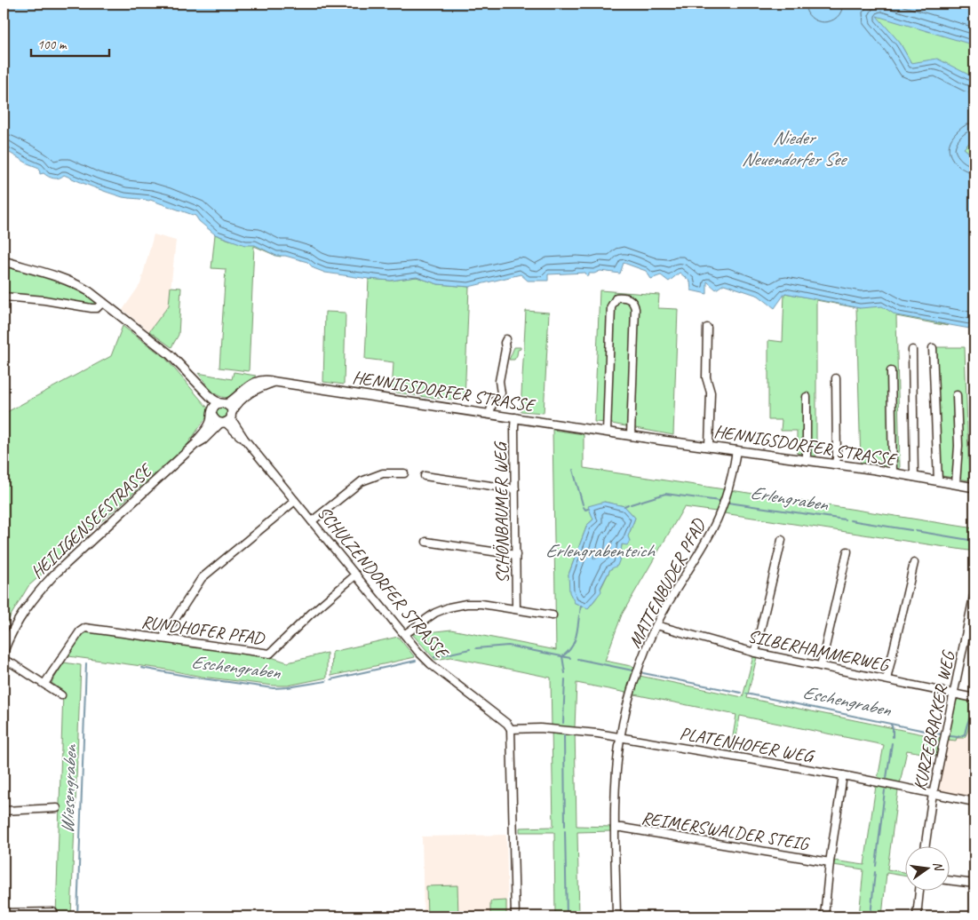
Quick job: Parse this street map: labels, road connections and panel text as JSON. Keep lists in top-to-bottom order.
{
  "streets": {
    "main road": ["HENNIGSDORFER STRASSE", "HEILIGENSEESTRASSE"],
    "street": [
      "SCHÖNBAUMER WEG",
      "SCHULZENDORFER STRASSE",
      "MATTENBUDER PFAD",
      "RUNDHOFER PFAD",
      "SILBERHAMMERWEG",
      "KURZEBRACKER WEG",
      "PLATENHOFER WEG",
      "REIMERSWALDER STEIG"
    ]
  },
  "crossings": [
    ["HENNIGSDORFER STRASSE", "SCHÖNBAUMER WEG"],
    ["HENNIGSDORFER STRASSE", "HEILIGENSEESTRASSE"],
    ["HENNIGSDORFER STRASSE", "MATTENBUDER PFAD"],
    ["HEILIGENSEESTRASSE", "SCHULZENDORFER STRASSE"],
    ["SCHULZENDORFER STRASSE", "RUNDHOFER PFAD"],
    ["SCHULZENDORFER STRASSE", "PLATENHOFER WEG"],
    ["MATTENBUDER PFAD", "SILBERHAMMERWEG"],
    ["MATTENBUDER PFAD", "PLATENHOFER WEG"],
    ["MATTENBUDER PFAD", "REIMERSWALDER STEIG"],
    ["SILBERHAMMERWEG", "KURZEBRACKER WEG"],
    ["KURZEBRACKER WEG", "PLATENHOFER WEG"]
  ],
  "water": [
    "Nieder Neuendorfer See",
    "Erlengraben",
    "Erlengrabenteich",
    "Eschengraben",
    "Wiesengraben"
  ],
  "scale_bar": "100 m",
  "north": "right"
}
